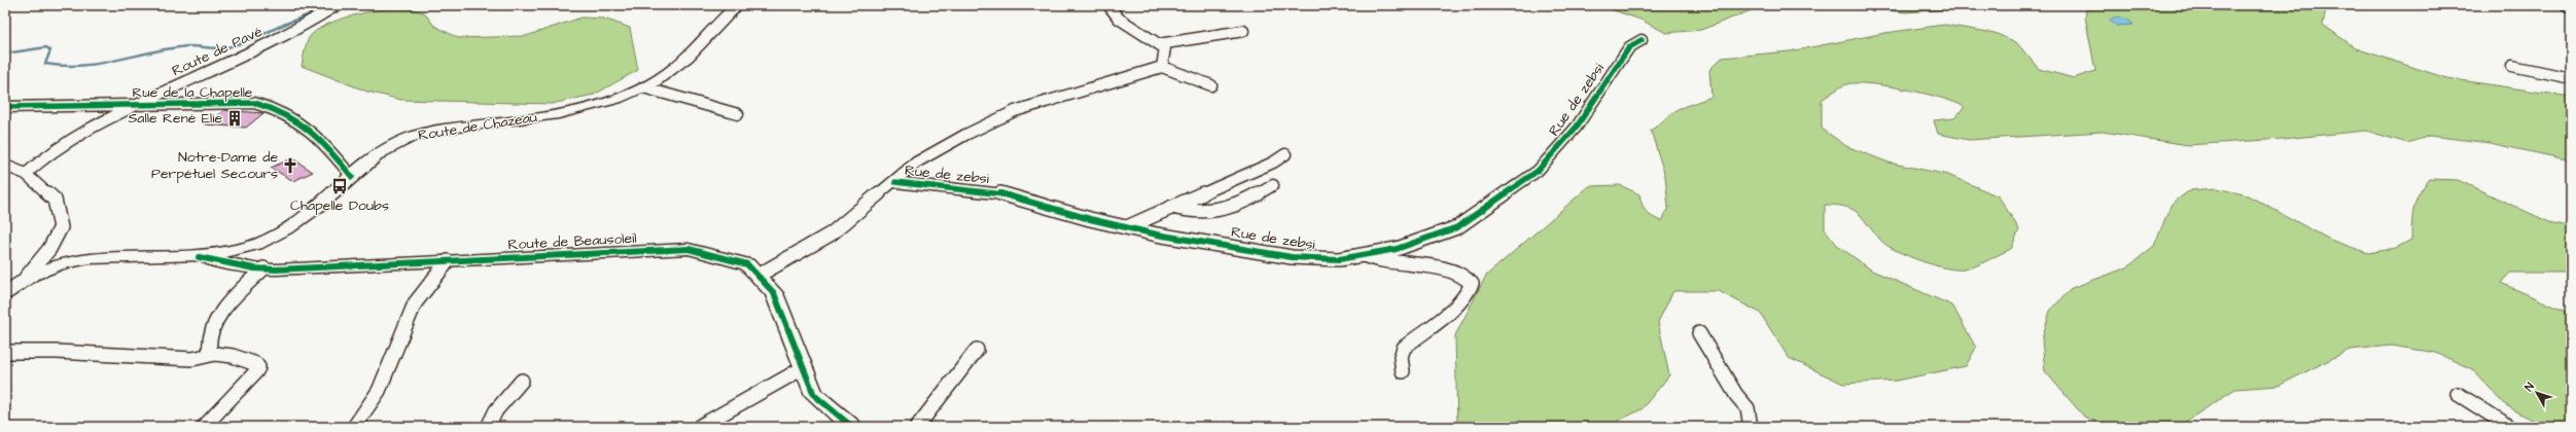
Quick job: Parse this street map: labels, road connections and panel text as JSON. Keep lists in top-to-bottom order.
{
  "streets": {
    "main road": ["Route de Chazeau", "Route de Beausoleil"],
    "street": ["Route de Pavé", "Rue de la Chapelle", "Rue de zebsi"]
  },
  "crossings": [
    ["Route de Pavé", "Rue de la Chapelle"],
    ["Rue de la Chapelle", "Route de Chazeau"],
    ["Route de Chazeau", "Route de Beausoleil"]
  ],
  "places": {
    "building": ["Salle René Elie"],
    "church": ["Notre-Dame de Perpétuel Secours"],
    "bus stop": ["Chapelle Doubs"]
  },
  "north": "top left"
}
